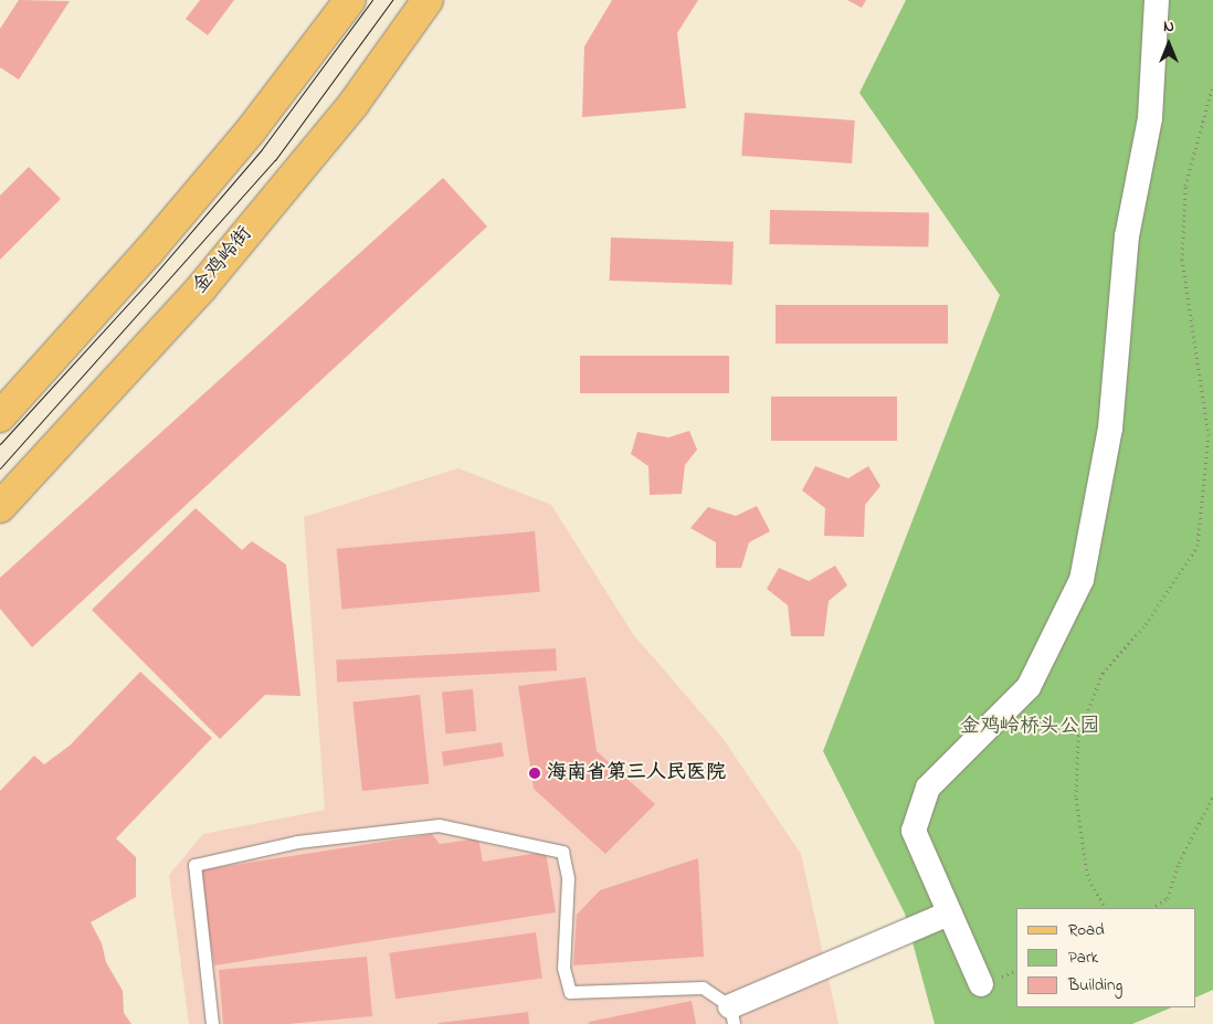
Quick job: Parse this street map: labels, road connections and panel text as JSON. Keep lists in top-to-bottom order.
{
  "streets": {
    "main road": ["金鸡岭街"]
  },
  "parks": ["金鸡岭桥头公园"],
  "places": ["海南省第三人民医院"],
  "legend": ["Road", "Park", "Building"],
  "north": "top"
}
